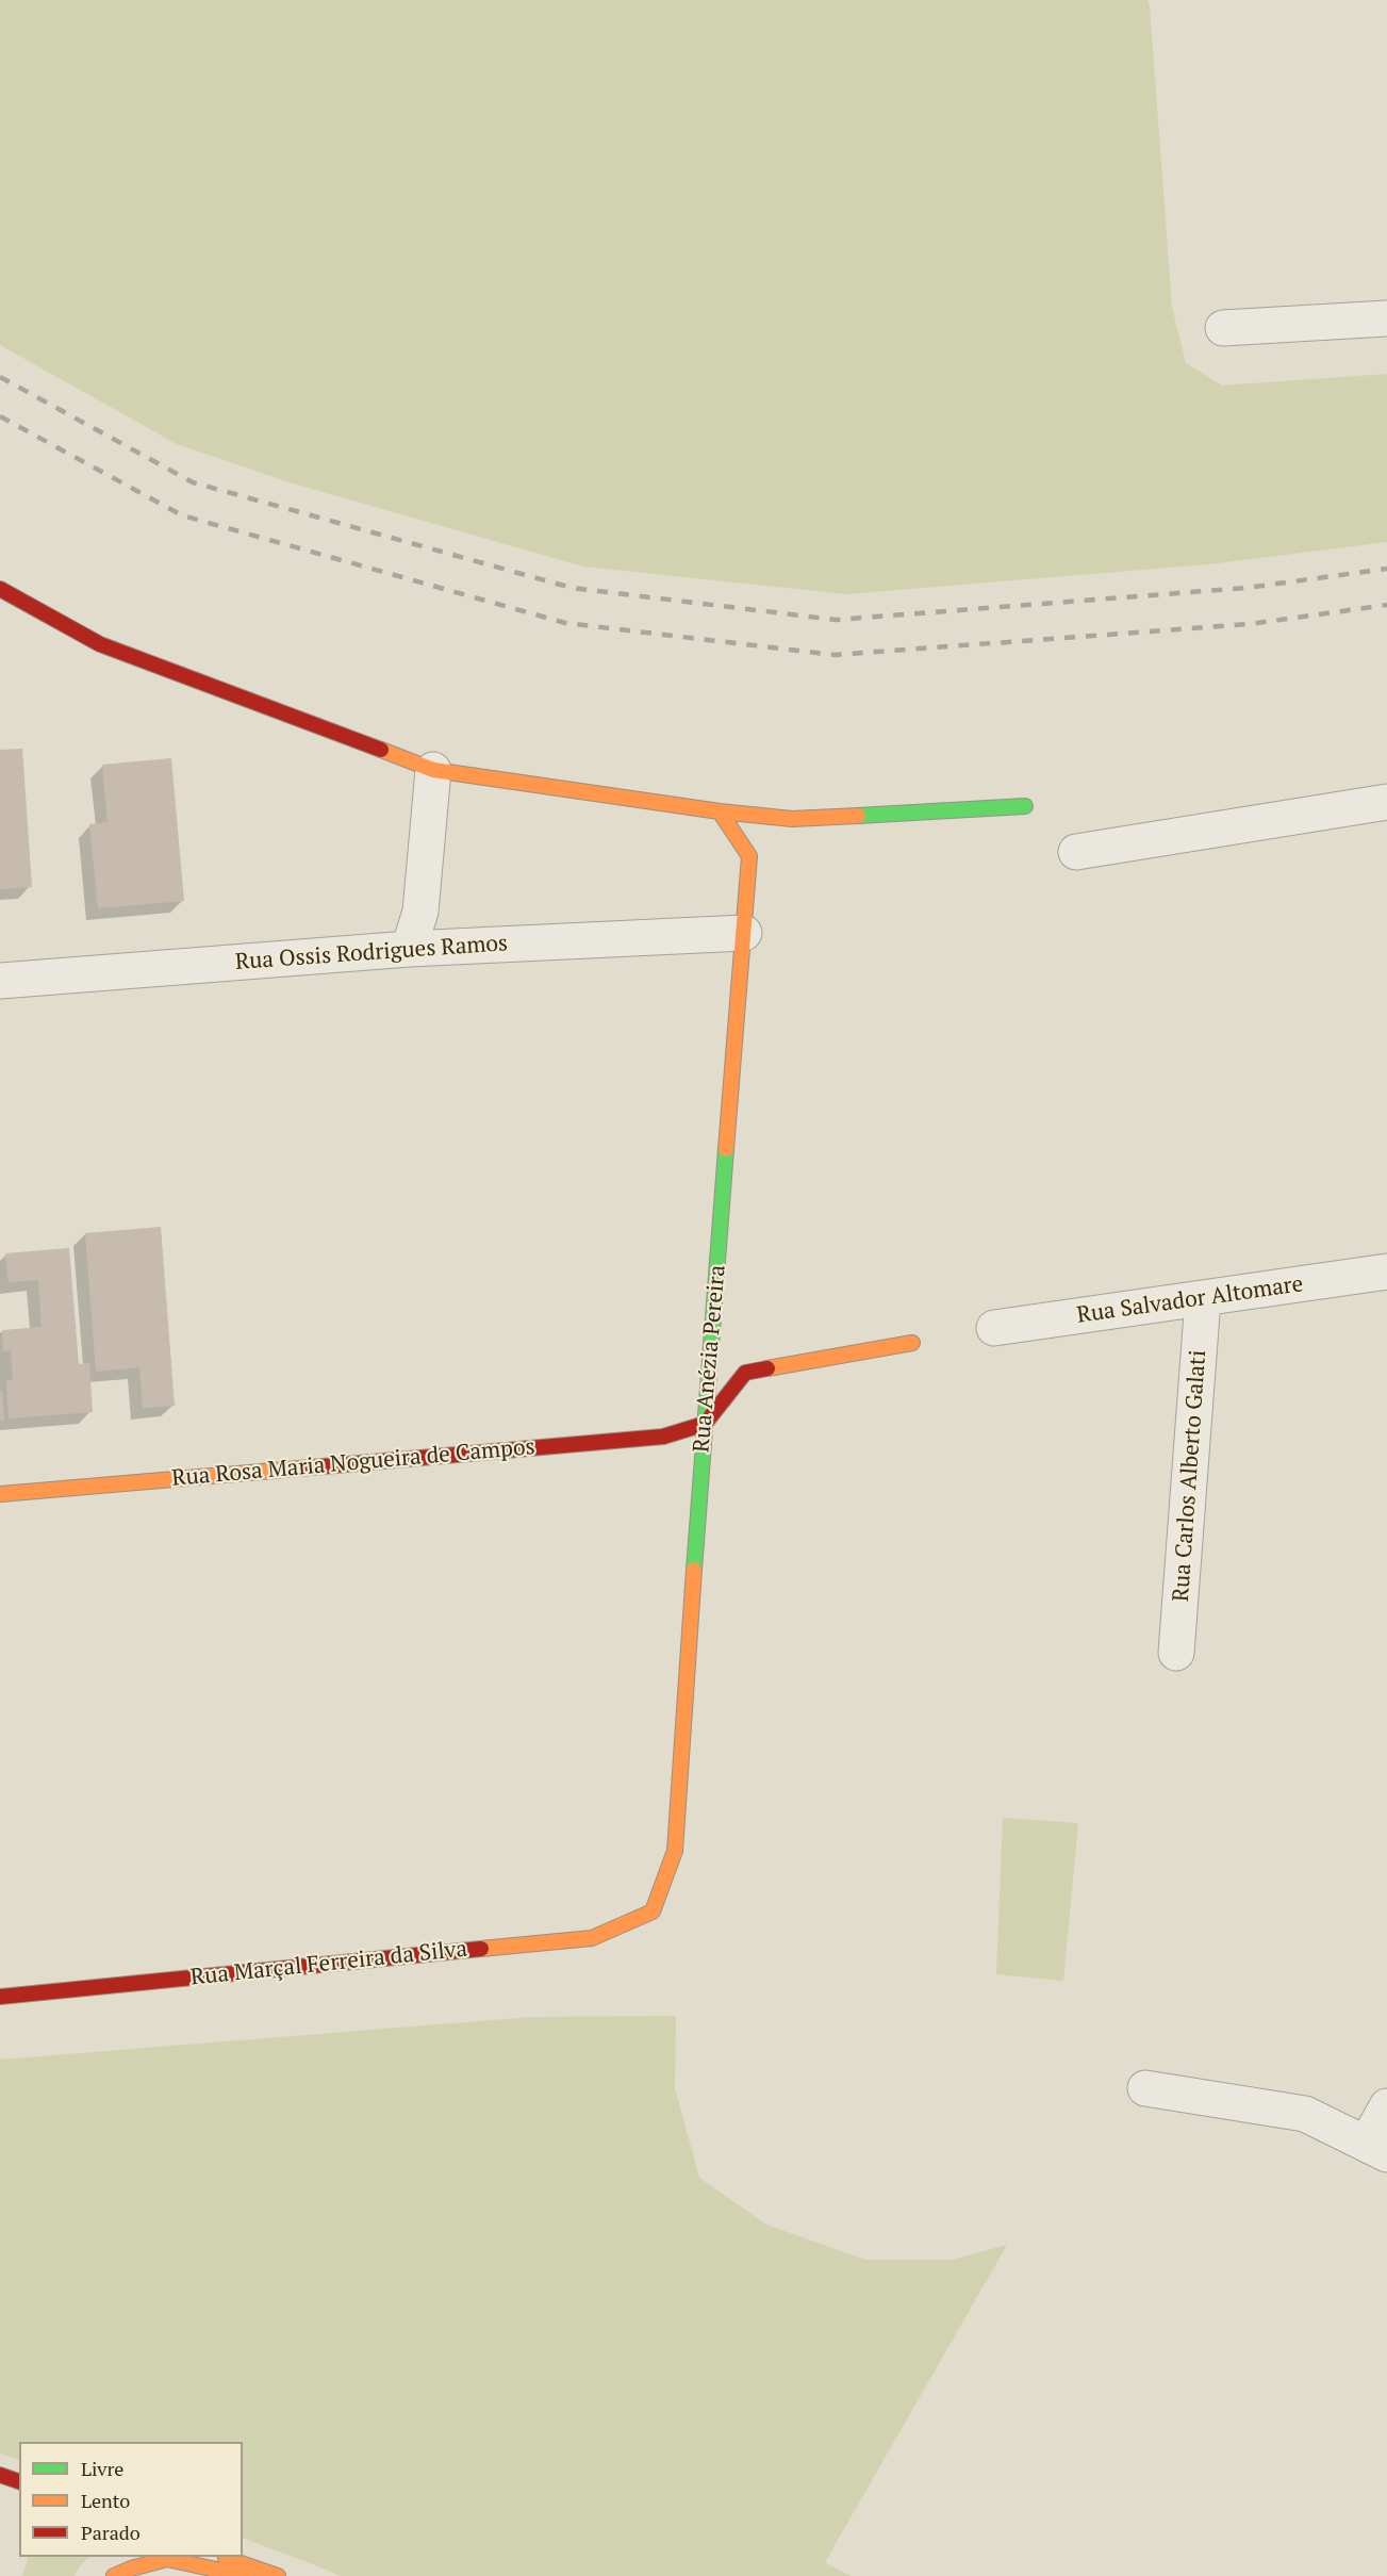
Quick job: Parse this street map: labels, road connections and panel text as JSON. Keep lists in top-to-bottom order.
{
  "streets": {
    "street": [
      "Rua Ossis Rodrigues Ramos",
      "Rua Salvador Altomare",
      "Rua Anézia Pereira",
      "Rua Rosa Maria Nogueira de Campos",
      "Rua Carlos Alberto Galati",
      "Rua Marçal Ferreira da Silva"
    ]
  },
  "crossings": [
    ["Rua Ossis Rodrigues Ramos", "Rua Anézia Pereira"],
    ["Rua Salvador Altomare", "Rua Carlos Alberto Galati"],
    ["Rua Anézia Pereira", "Rua Rosa Maria Nogueira de Campos"],
    ["Rua Anézia Pereira", "Rua Marçal Ferreira da Silva"]
  ],
  "legend": ["Livre", "Lento", "Parado"]
}
